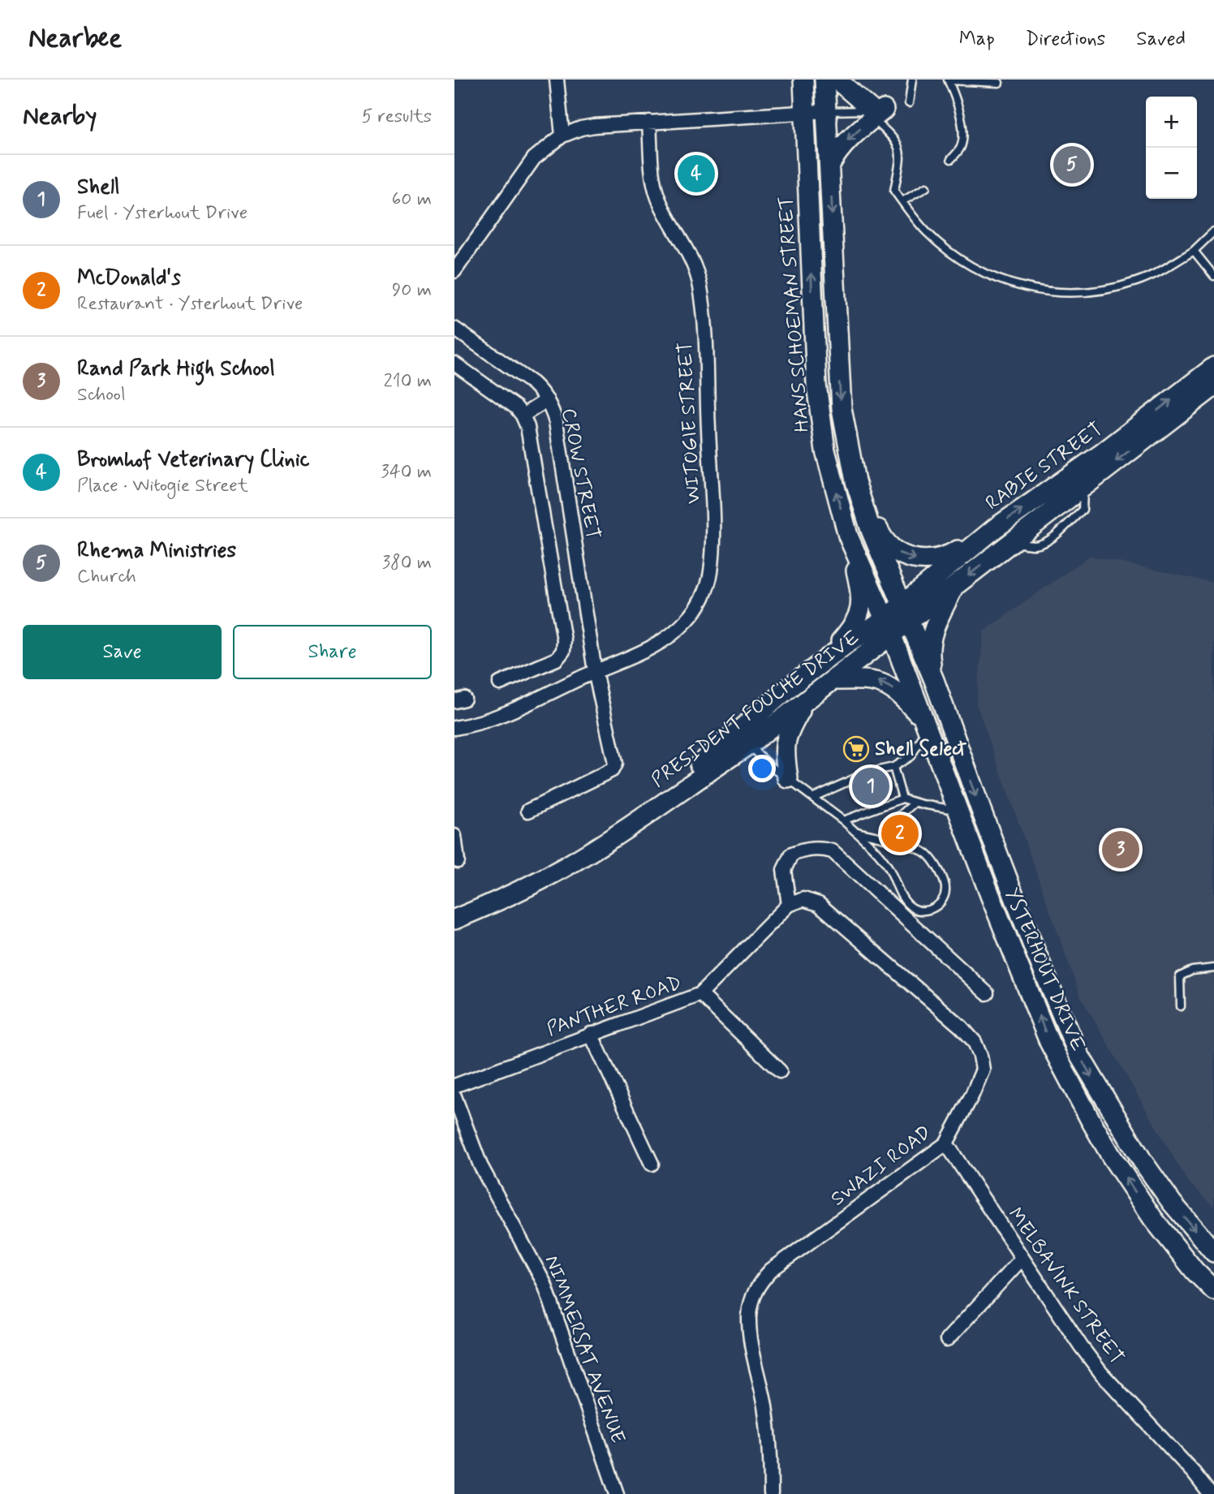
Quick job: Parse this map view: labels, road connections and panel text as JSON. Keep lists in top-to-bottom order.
{
  "streets": {
    "main road": [
      "HANS SCHOEMAN STREET",
      "RABIE STREET",
      "PRESIDENT FOUCHE DRIVE",
      "YSTERHOUT DRIVE"
    ],
    "street": [
      "WITOGIE STREET",
      "CROW STREET",
      "PANTHER ROAD",
      "SWAZI ROAD",
      "MELBAVINK STREET",
      "NIMMERSAT AVENUE"
    ]
  },
  "crossings": [
    ["HANS SCHOEMAN STREET", "RABIE STREET"],
    ["HANS SCHOEMAN STREET", "PRESIDENT FOUCHE DRIVE"],
    ["HANS SCHOEMAN STREET", "YSTERHOUT DRIVE"],
    ["WITOGIE STREET", "CROW STREET"],
    ["RABIE STREET", "YSTERHOUT DRIVE"],
    ["PRESIDENT FOUCHE DRIVE", "YSTERHOUT DRIVE"],
    ["PANTHER ROAD", "SWAZI ROAD"],
    ["SWAZI ROAD", "MELBAVINK STREET"]
  ],
  "places": {
    "supermarket": ["Shell Select"]
  },
  "page": {
    "header": "Nearbee",
    "nav": ["Map", "Directions", "Saved"],
    "heading": ["Nearby", "5 results"],
    "map_buttons": ["+", "−"],
    "pins": [
      "5",
      "4",
      "1",
      "2",
      "3"
    ],
    "list": [
      {
        "mark": "1",
        "name": "Shell",
        "note": "Fuel · Ysterhout Drive",
        "value": "60 m"
      },
      {
        "mark": "2",
        "name": "McDonald's",
        "note": "Restaurant · Ysterhout Drive",
        "value": "90 m"
      },
      {
        "mark": "3",
        "name": "Rand Park High School",
        "note": "School",
        "value": "210 m"
      },
      {
        "mark": "4",
        "name": "Bromhof Veterinary Clinic",
        "note": "Place · Witogie Street",
        "value": "340 m"
      },
      {
        "mark": "5",
        "name": "Rhema Ministries",
        "note": "Church",
        "value": "380 m"
      }
    ],
    "buttons": ["Save", "Share"]
  }
}
